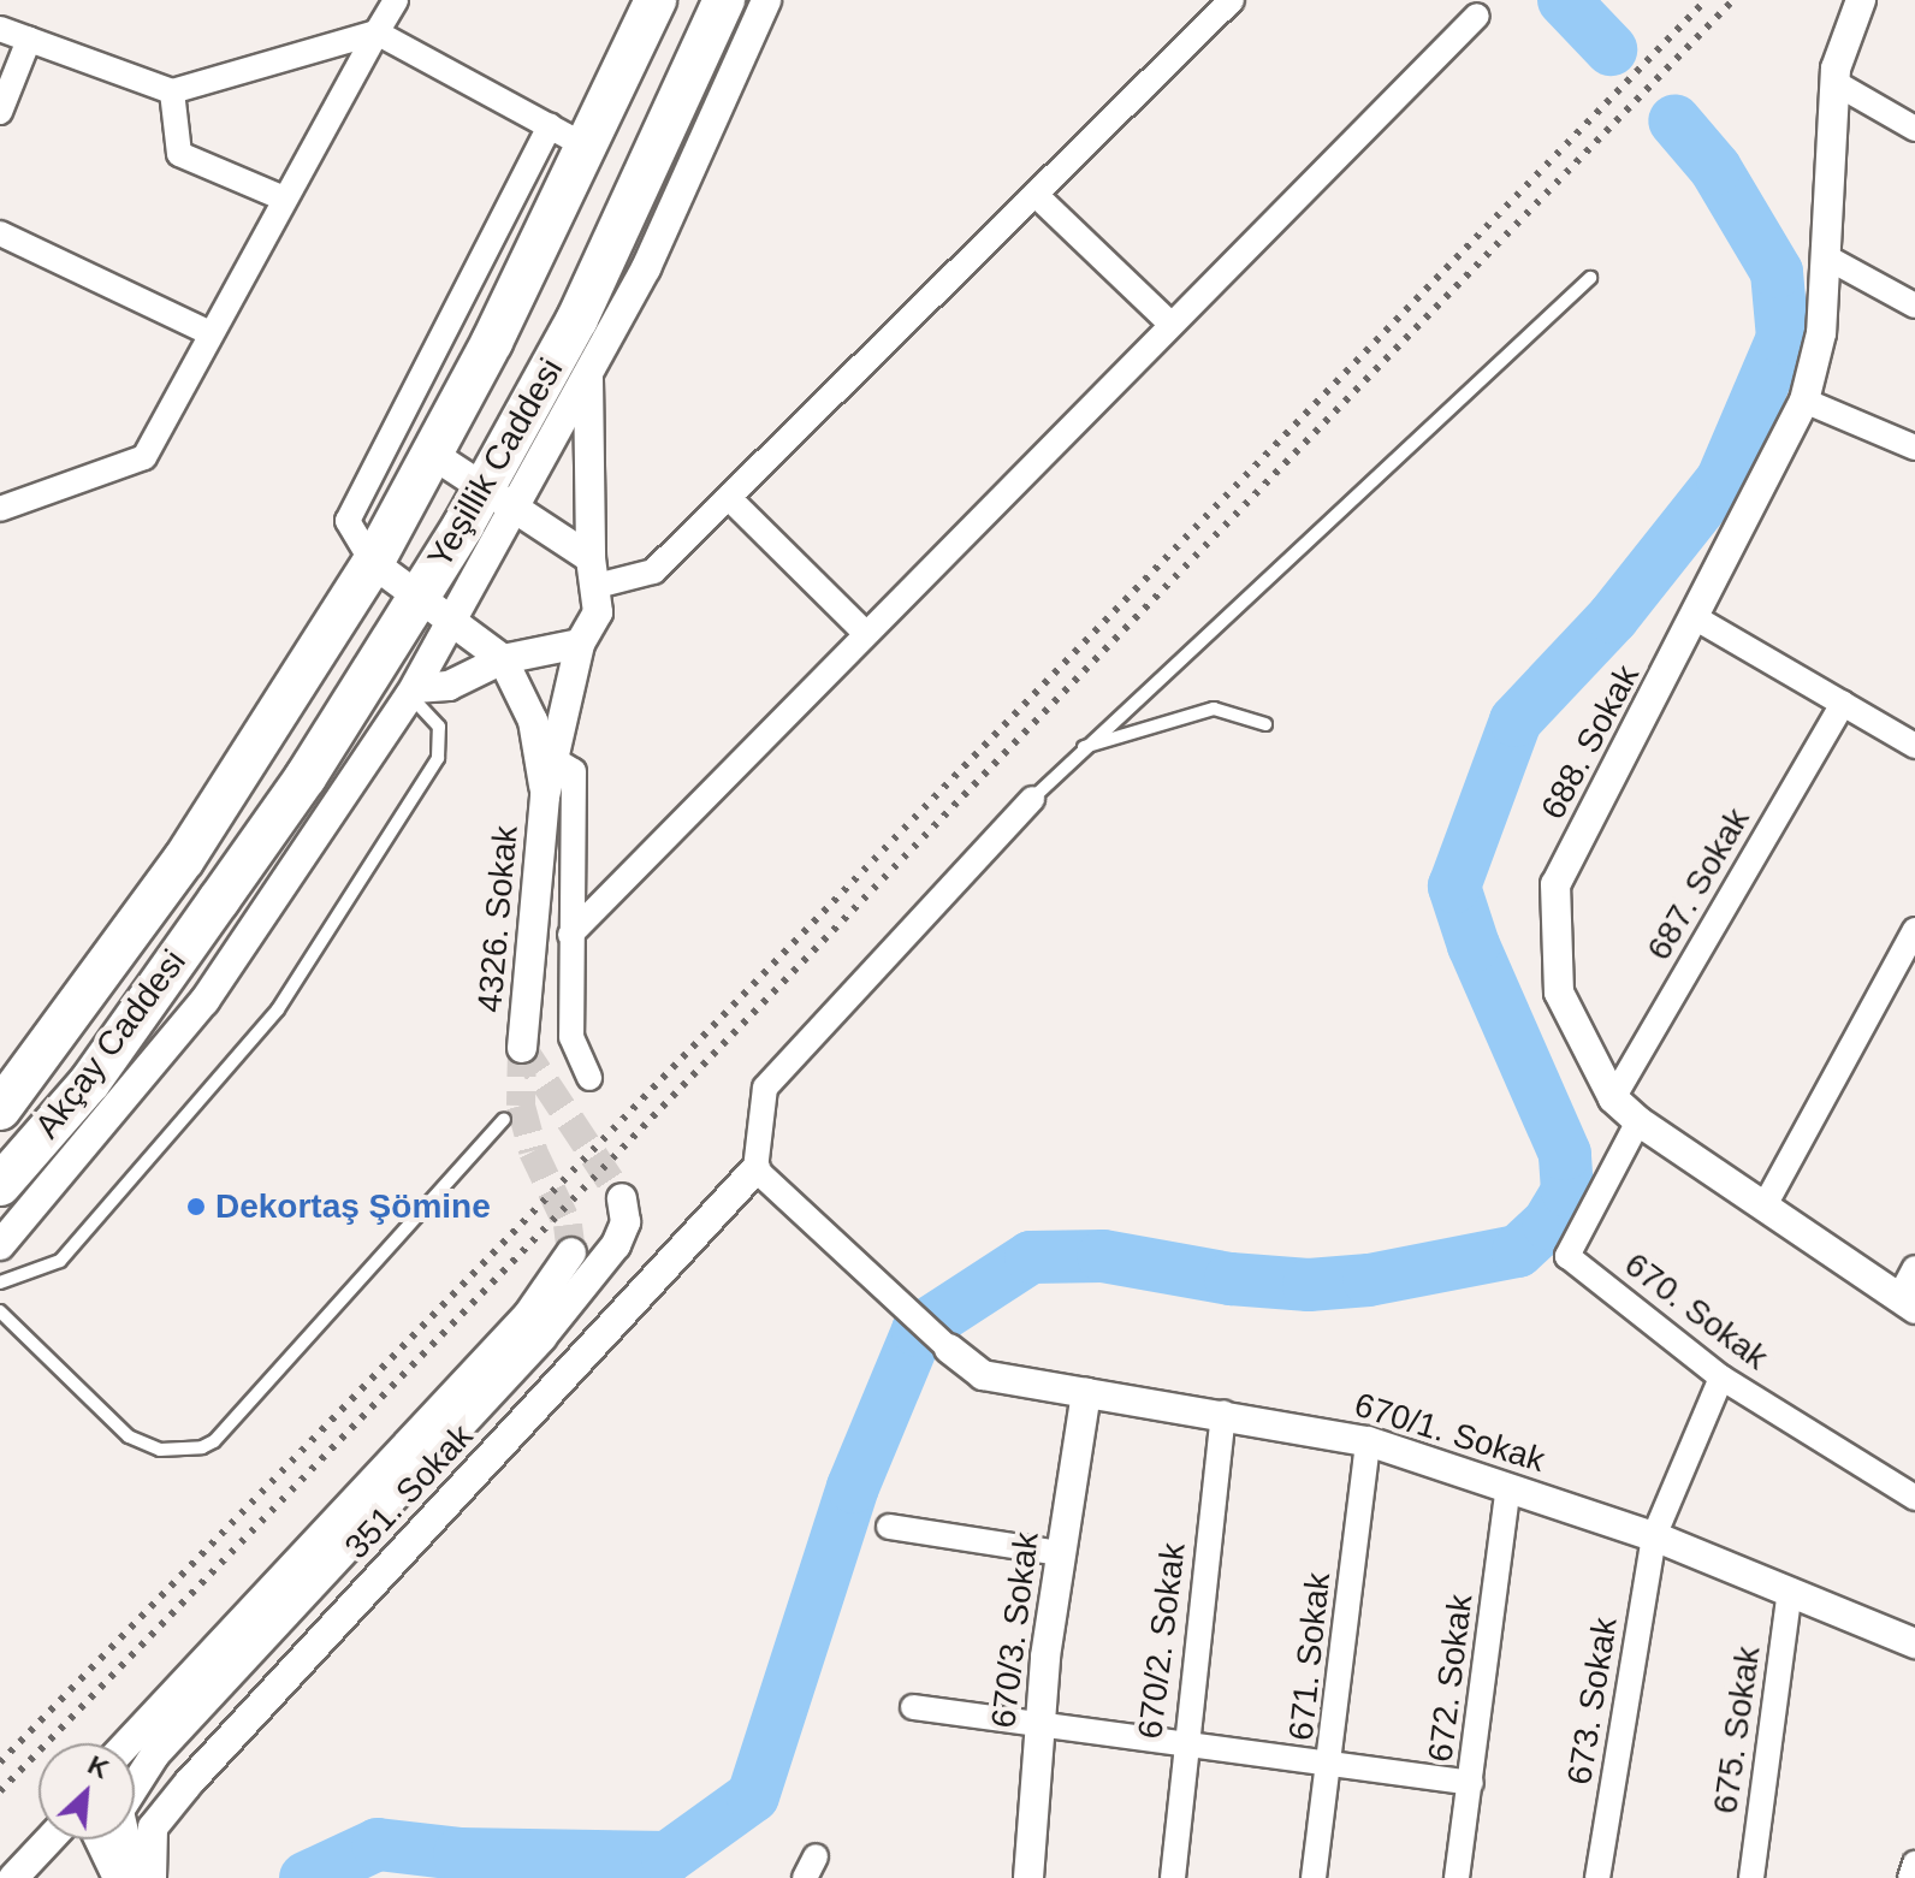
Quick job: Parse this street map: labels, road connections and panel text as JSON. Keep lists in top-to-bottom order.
{
  "streets": {
    "highway": ["Yeşillik Caddesi", "Akçay Caddesi"],
    "street": [
      "688. Sokak",
      "687. Sokak",
      "4326. Sokak",
      "670. Sokak",
      "670/1. Sokak",
      "351. Sokak",
      "670/3. Sokak",
      "670/2. Sokak",
      "671. Sokak",
      "672. Sokak",
      "673. Sokak",
      "675. Sokak"
    ]
  },
  "crossings": [
    ["Yeşillik Caddesi", "Akçay Caddesi"],
    ["688. Sokak", "687. Sokak"],
    ["688. Sokak", "670. Sokak"],
    ["670. Sokak", "673. Sokak"],
    ["670/1. Sokak", "670/3. Sokak"],
    ["670/1. Sokak", "670/2. Sokak"],
    ["670/1. Sokak", "671. Sokak"],
    ["670/1. Sokak", "672. Sokak"],
    ["670/1. Sokak", "673. Sokak"],
    ["670/1. Sokak", "675. Sokak"]
  ],
  "places": ["Dekortaş Şömine"],
  "north": "top right"
}
